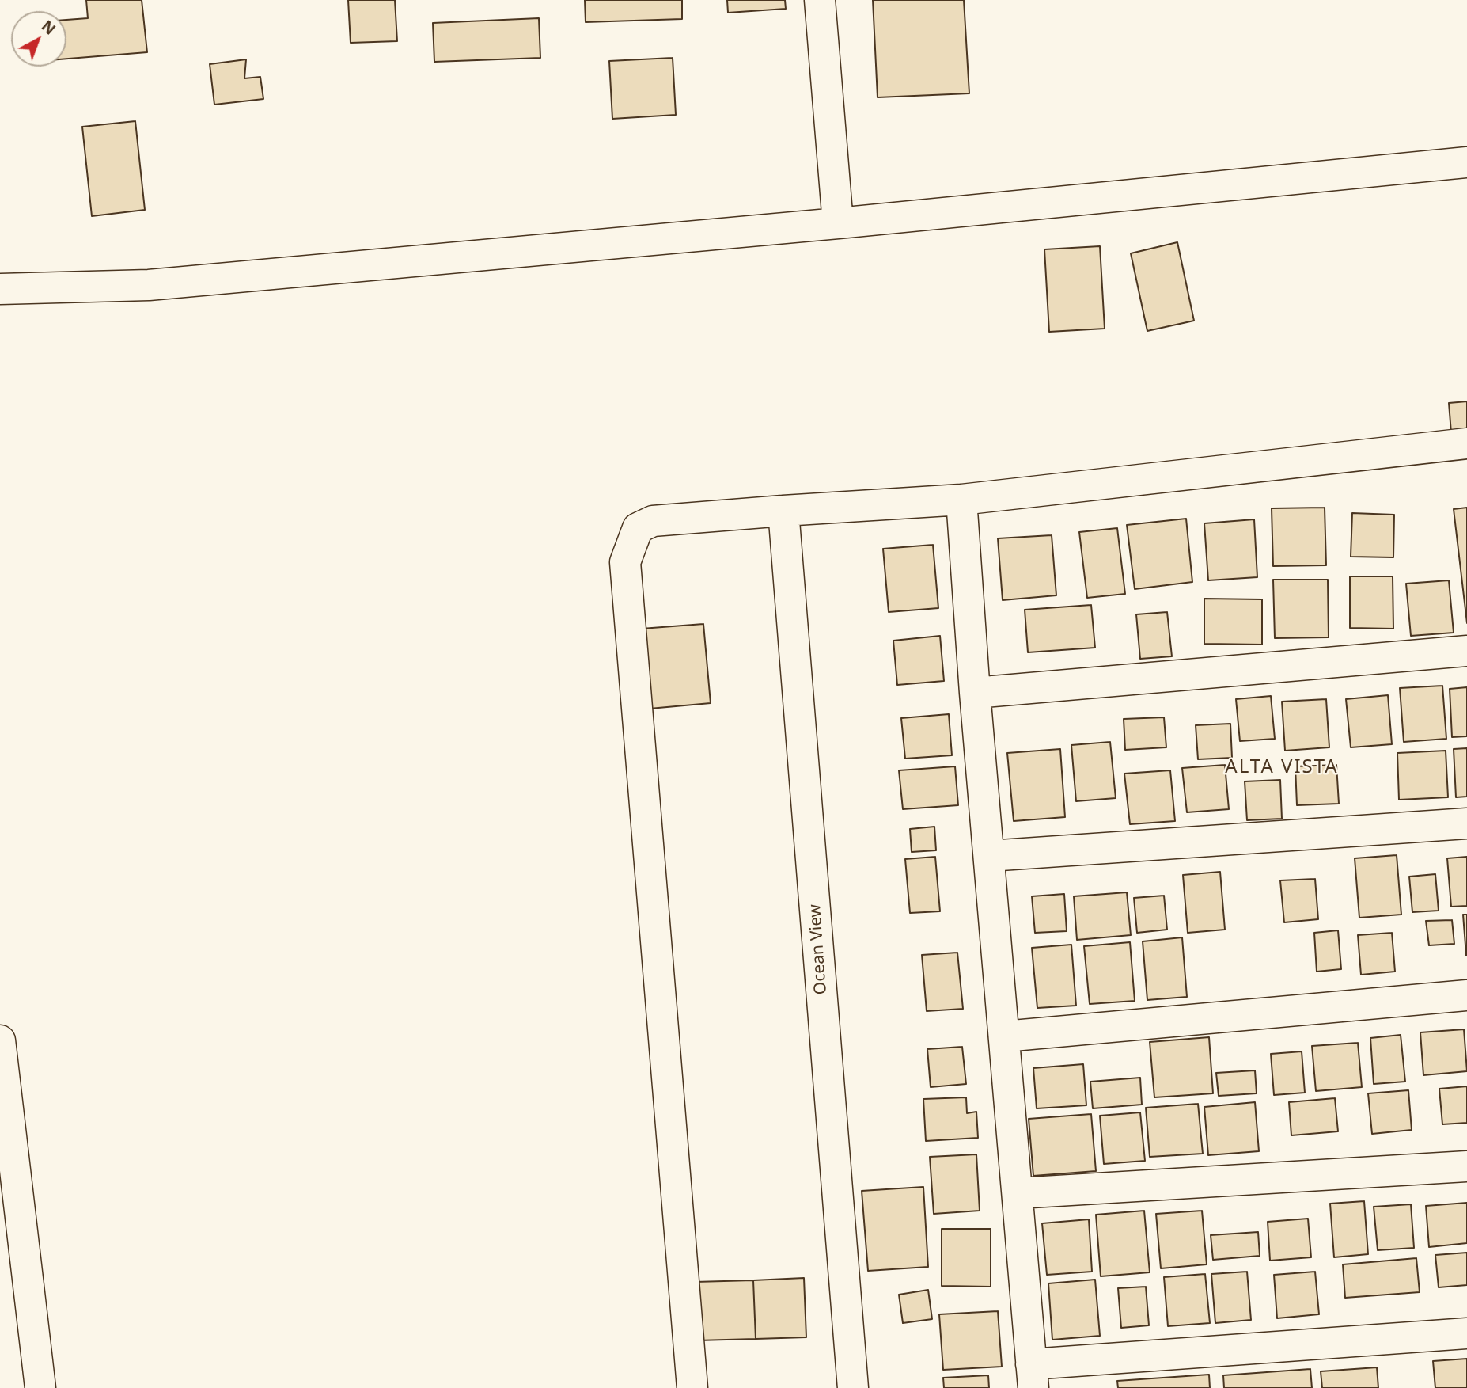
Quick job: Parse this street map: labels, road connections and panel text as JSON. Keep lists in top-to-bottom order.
{
  "streets": {
    "street": ["Ocean View"]
  },
  "districts": ["ALTA VISTA"],
  "north": "top right"
}
